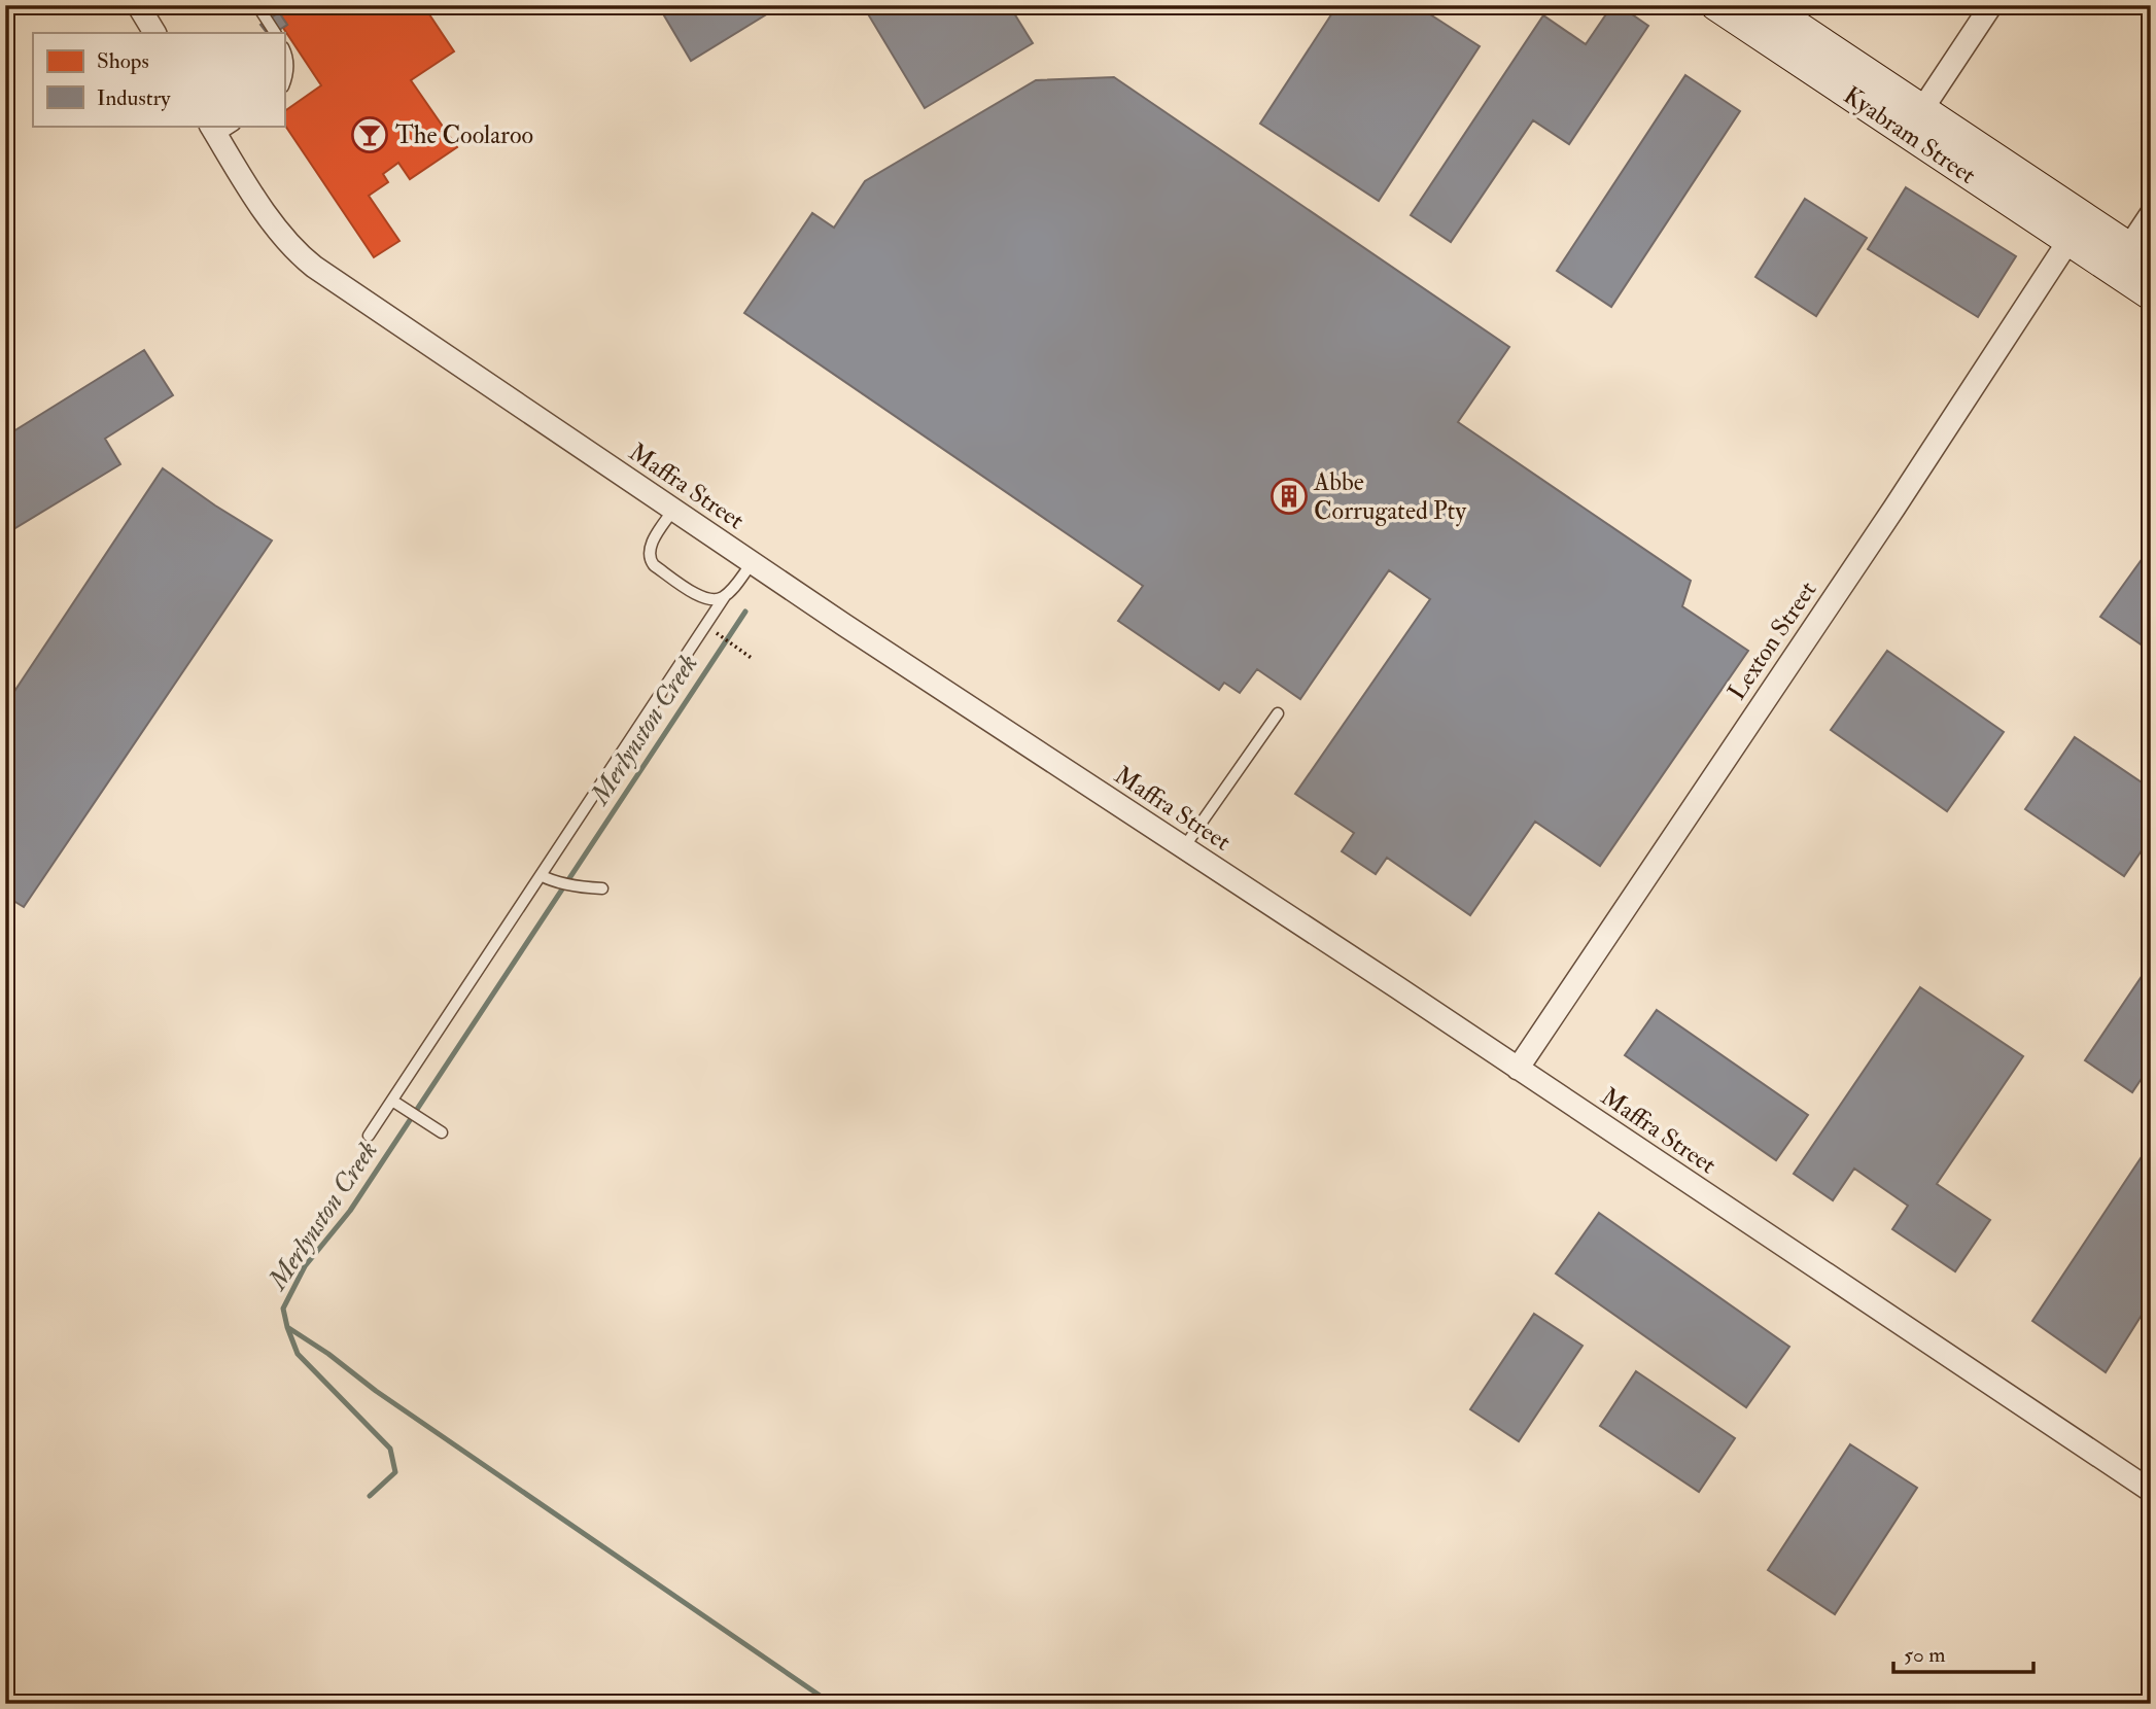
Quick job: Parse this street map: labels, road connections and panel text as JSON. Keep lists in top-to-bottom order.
{
  "streets": {
    "street": ["Kyabram Street", "Maffra Street", "Lexton Street"]
  },
  "crossings": [
    ["Kyabram Street", "Lexton Street"],
    ["Maffra Street", "Lexton Street"]
  ],
  "water": ["Merlynston Creek"],
  "places": {
    "bar": ["The Coolaroo"],
    "building": ["Abbe Corrugated Pty"]
  },
  "legend": ["Shops", "Industry"],
  "scale_bar": "50 m"
}
